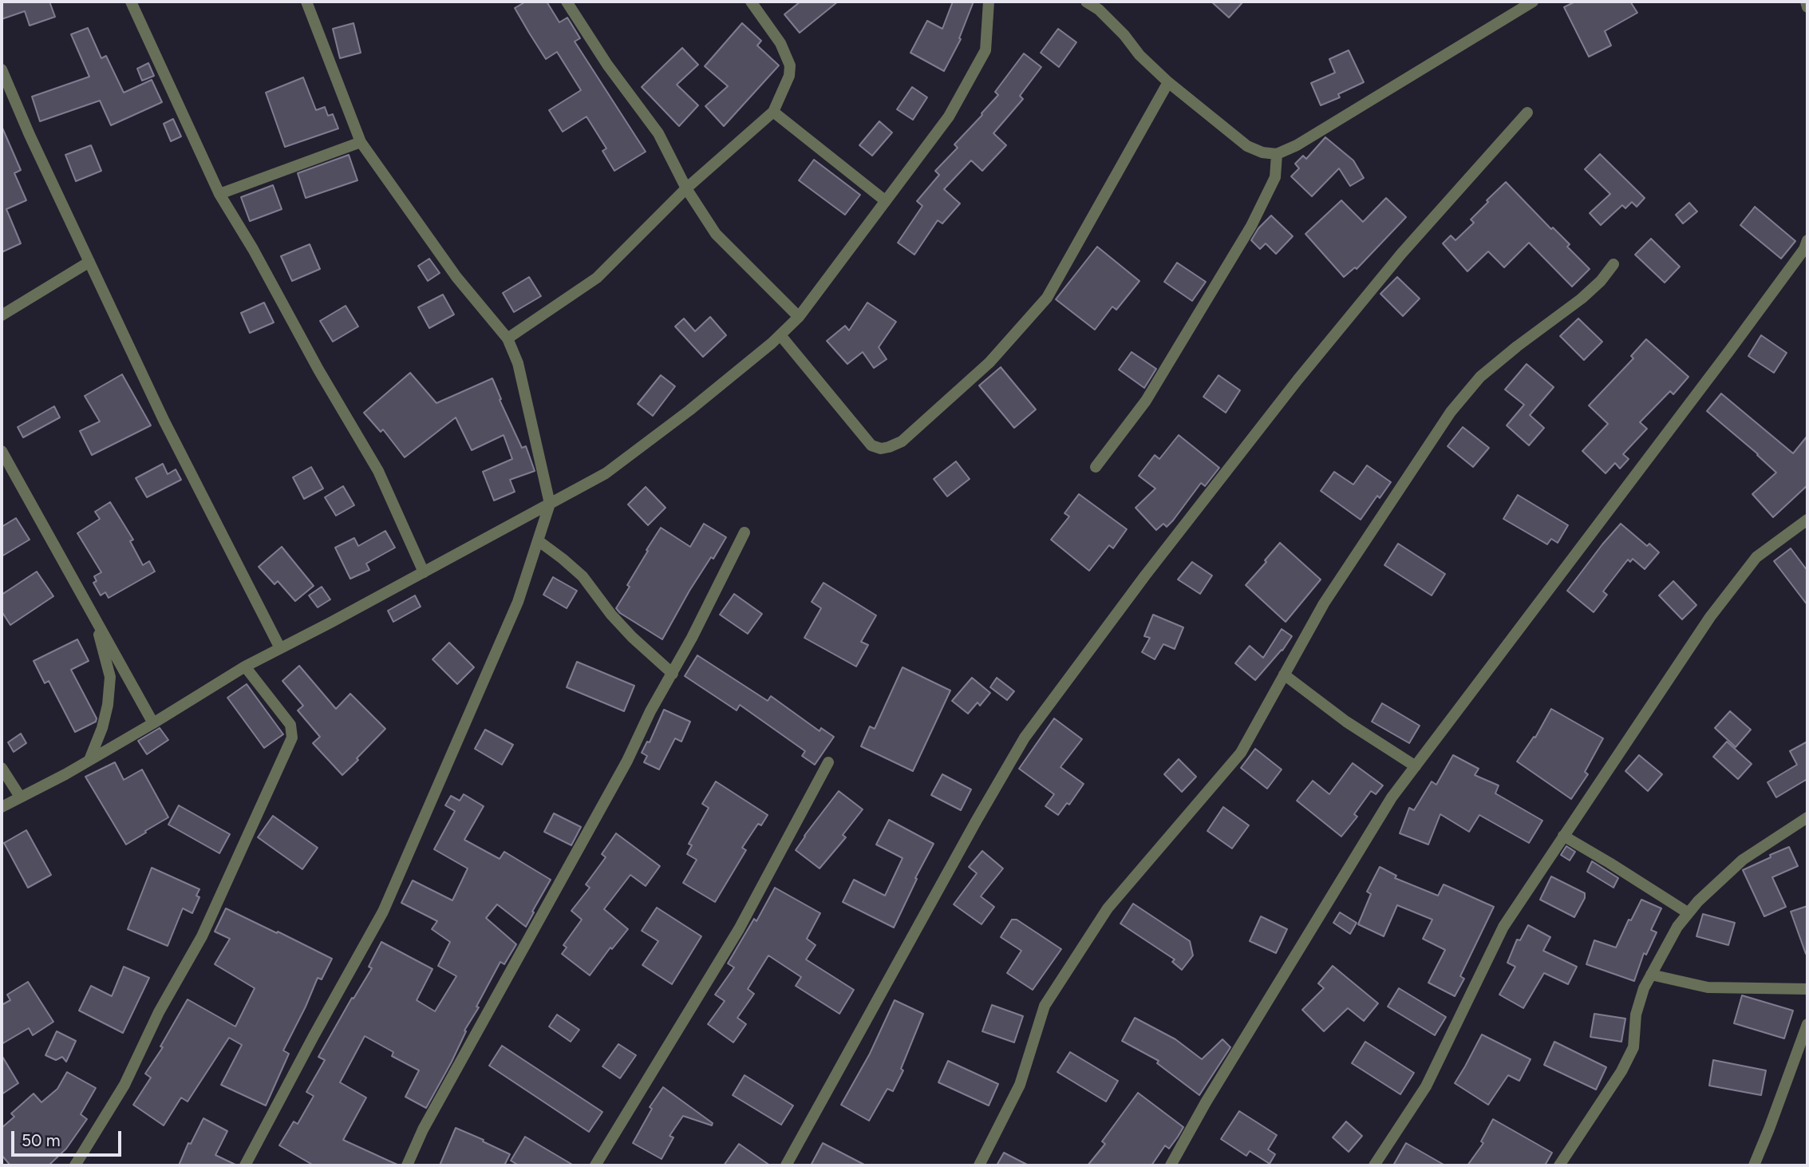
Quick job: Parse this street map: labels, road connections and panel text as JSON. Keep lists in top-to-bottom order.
{
  "scale_bar": "50 m"
}
